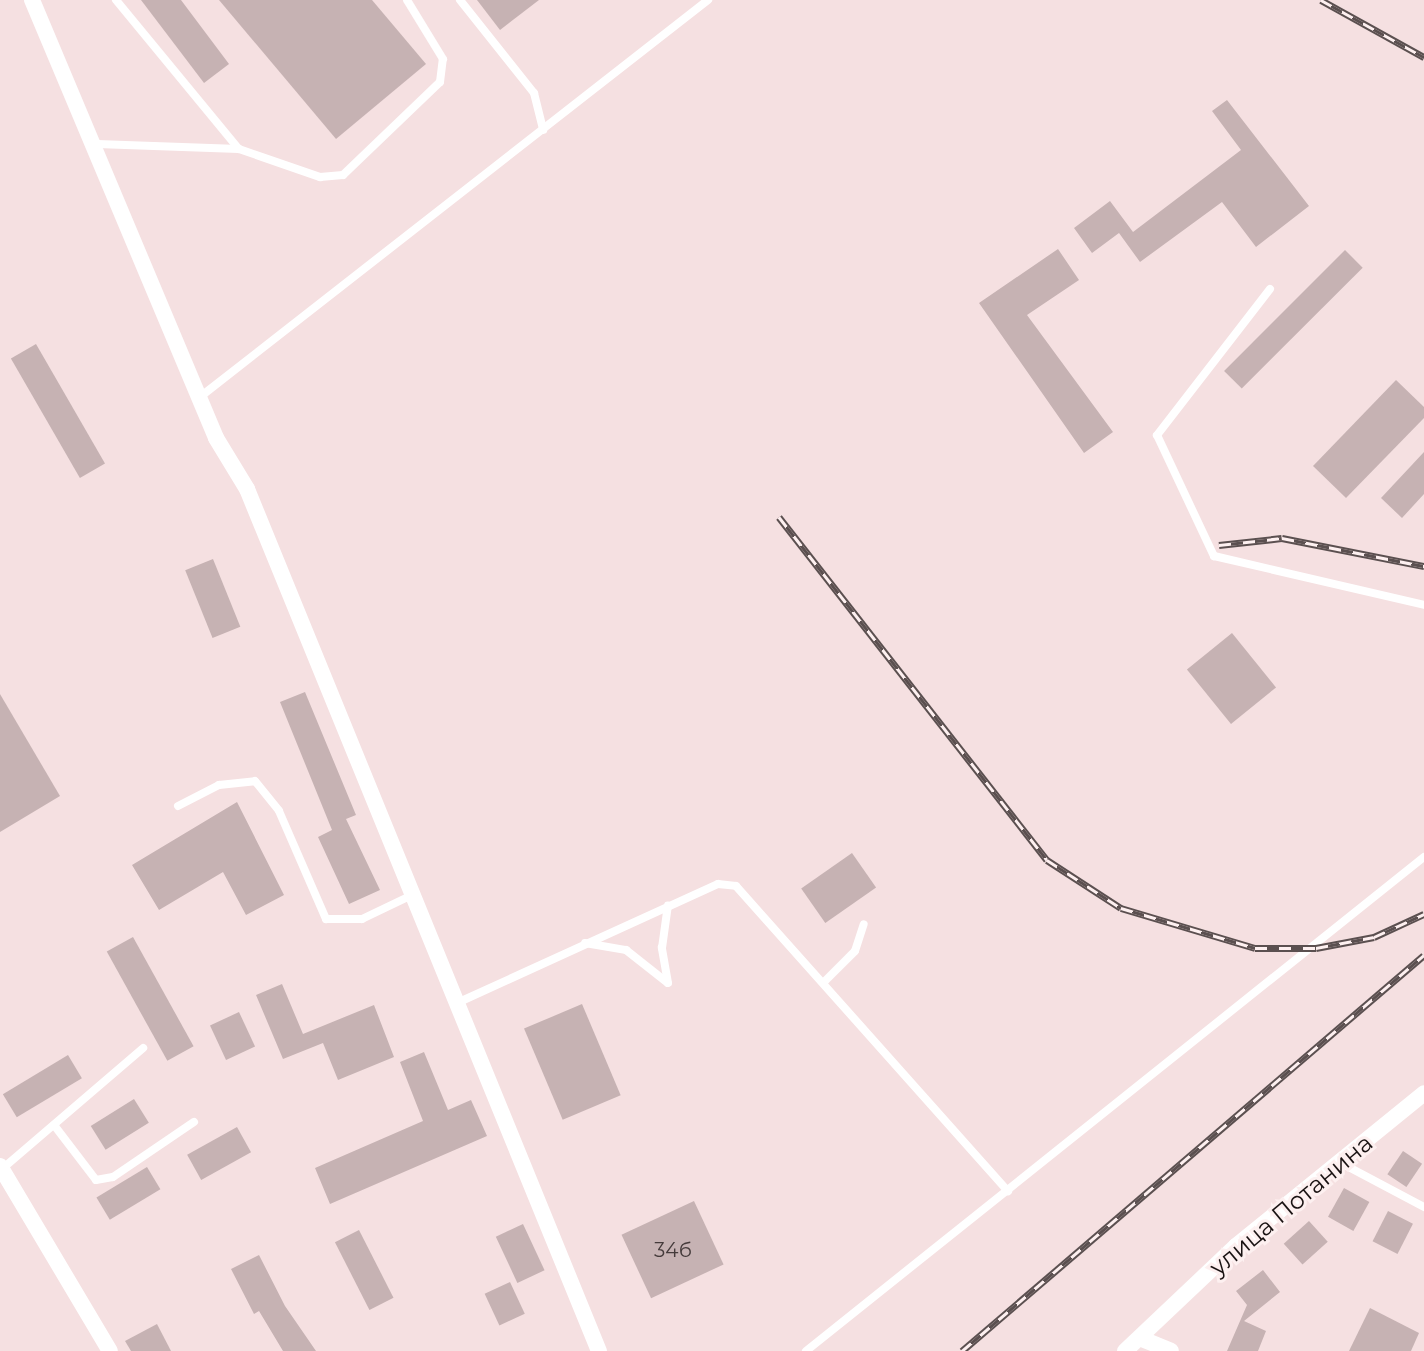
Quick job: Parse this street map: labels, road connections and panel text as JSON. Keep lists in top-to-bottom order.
{
  "streets": {
    "street": ["улица Потанина"]
  },
  "house_numbers": ["34б"]
}
